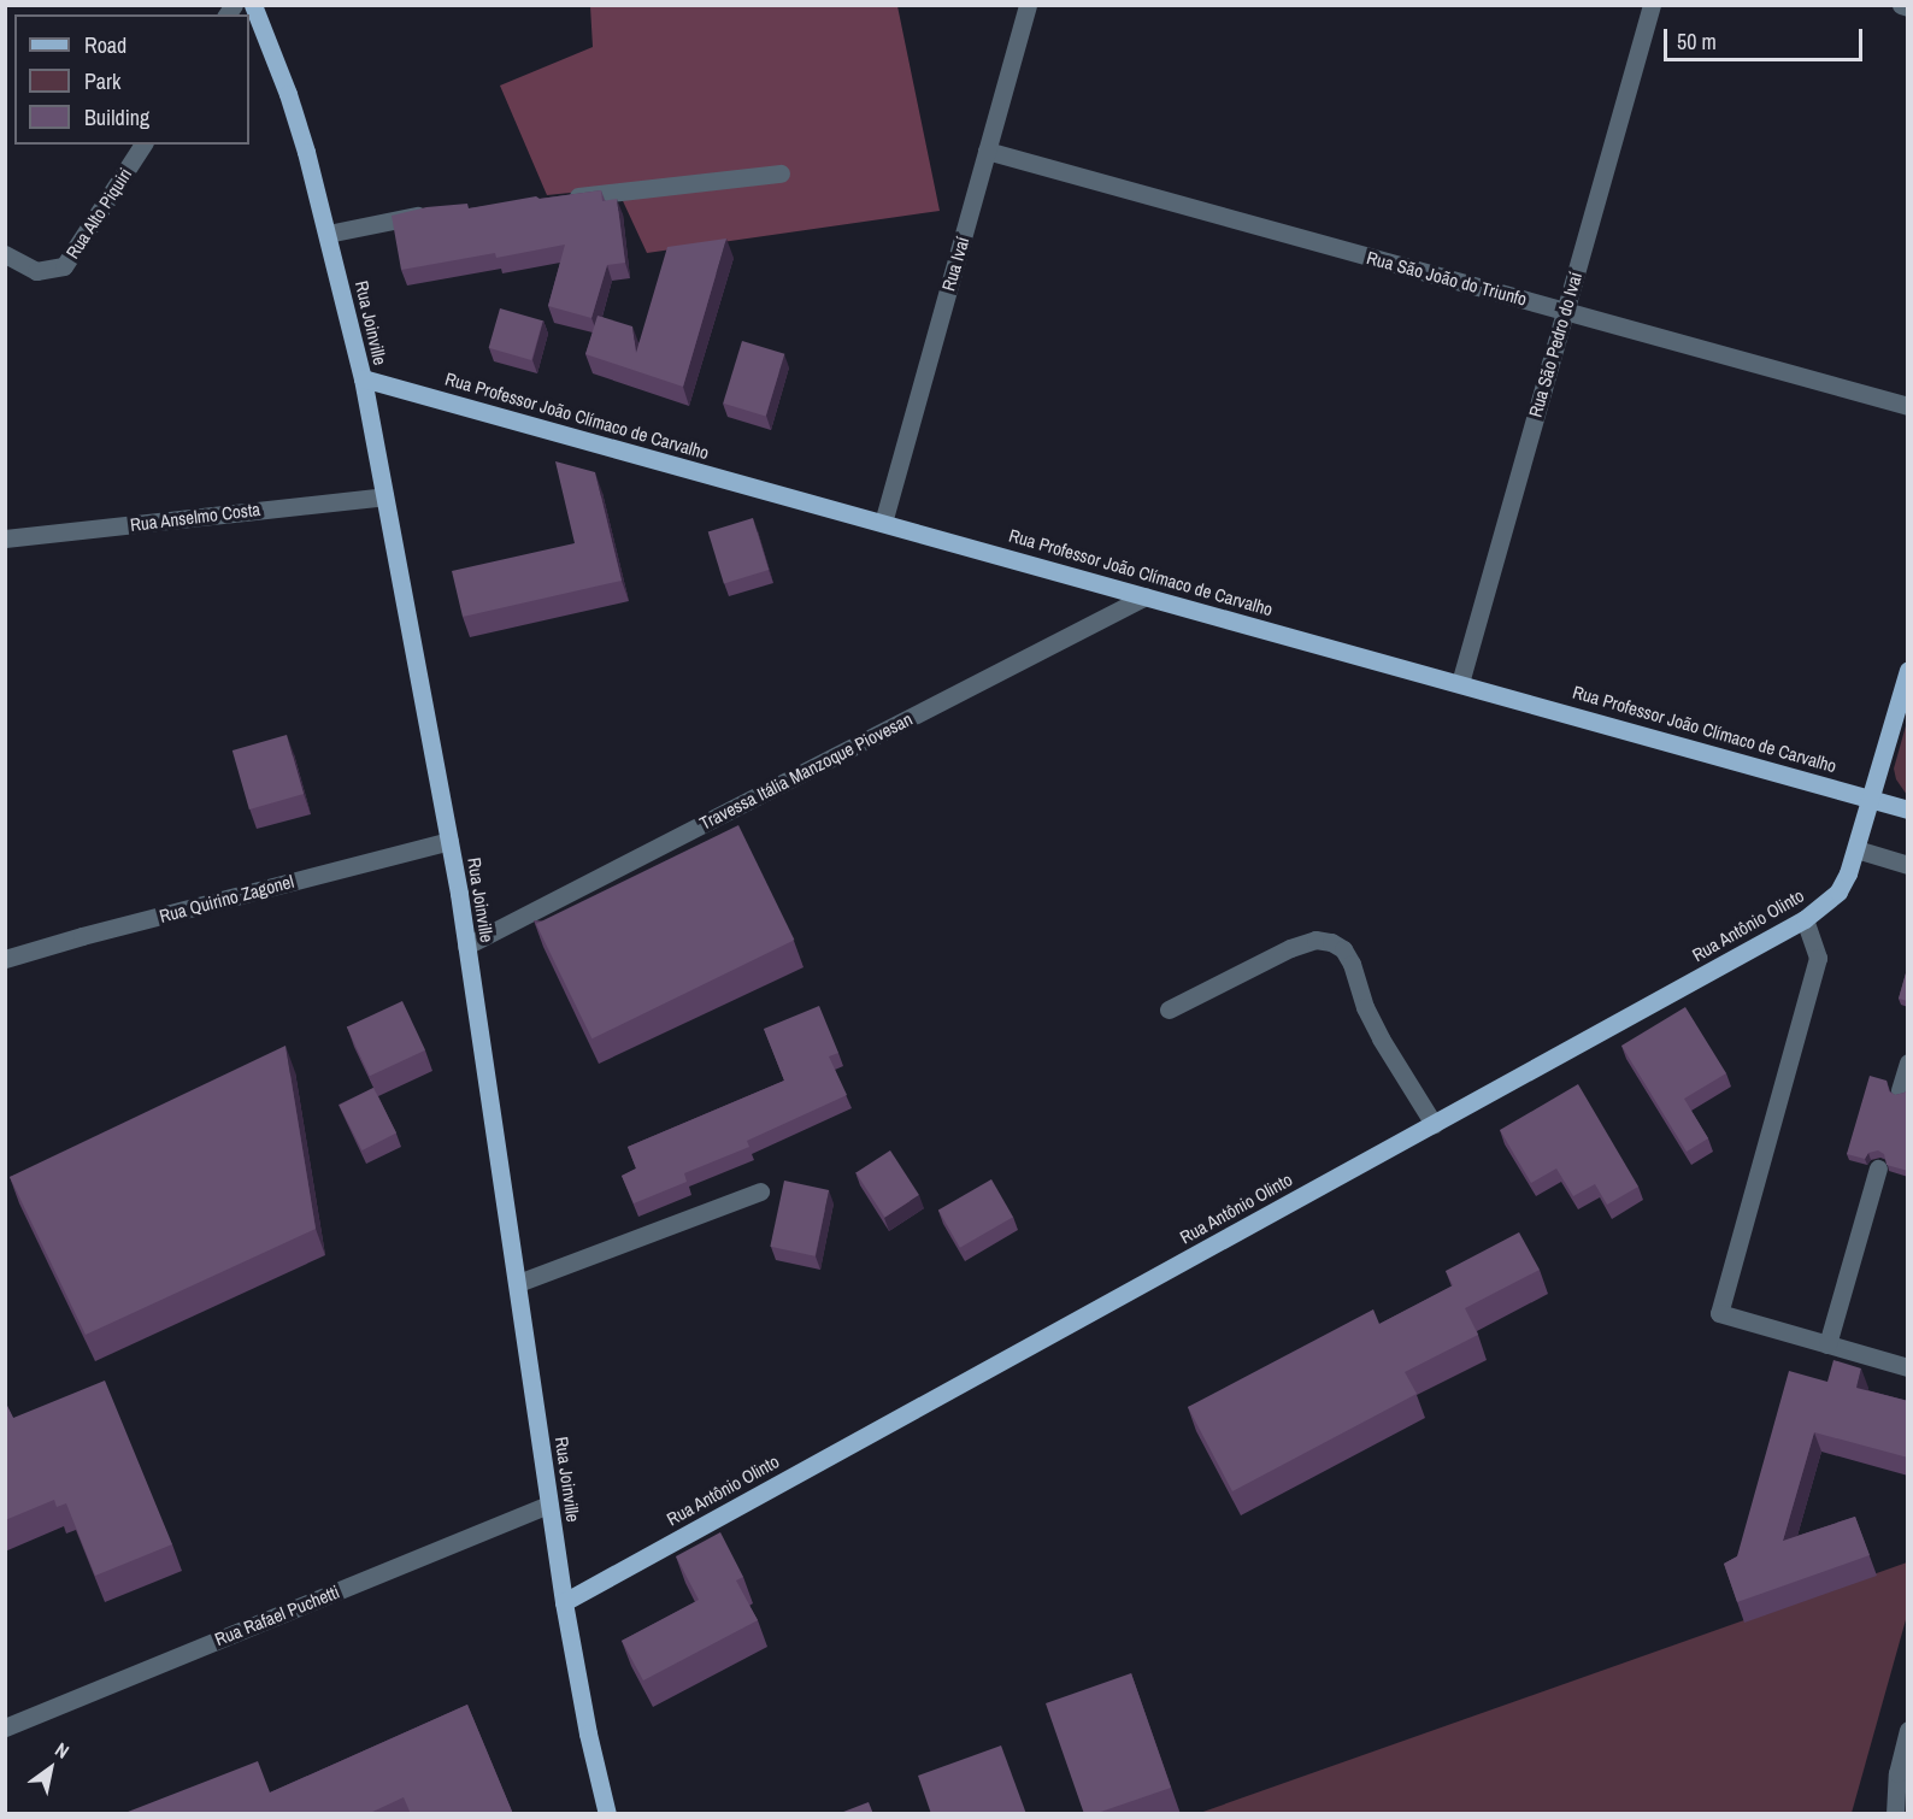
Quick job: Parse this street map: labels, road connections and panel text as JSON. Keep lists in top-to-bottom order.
{
  "streets": {
    "main road": ["Rua Joinville", "Rua Professor João Clímaco de Carvalho", "Rua Antônio Olinto"],
    "street": [
      "Rua Alto Piquiri",
      "Rua Ivaí",
      "Rua São João do Triunfo",
      "Rua São Pedro do Ivaí",
      "Rua Anselmo Costa",
      "Travessa Itália Manzoque Piovesan",
      "Rua Quirino Zagonel",
      "Rua Rafael Puchetti"
    ]
  },
  "crossings": [
    ["Rua Ivaí", "Rua São João do Triunfo"],
    ["Rua Ivaí", "Rua Professor João Clímaco de Carvalho"],
    ["Rua São João do Triunfo", "Rua São Pedro do Ivaí"],
    ["Rua Joinville", "Rua Professor João Clímaco de Carvalho"],
    ["Rua Joinville", "Rua Anselmo Costa"],
    ["Rua Joinville", "Travessa Itália Manzoque Piovesan"],
    ["Rua Joinville", "Rua Quirino Zagonel"],
    ["Rua Joinville", "Rua Antônio Olinto"],
    ["Rua Joinville", "Rua Rafael Puchetti"],
    ["Rua São Pedro do Ivaí", "Rua Professor João Clímaco de Carvalho"],
    ["Rua Professor João Clímaco de Carvalho", "Travessa Itália Manzoque Piovesan"],
    ["Rua Professor João Clímaco de Carvalho", "Rua Antônio Olinto"]
  ],
  "legend": ["Road", "Park", "Building"],
  "scale_bar": "50 m",
  "north": "top right"
}
